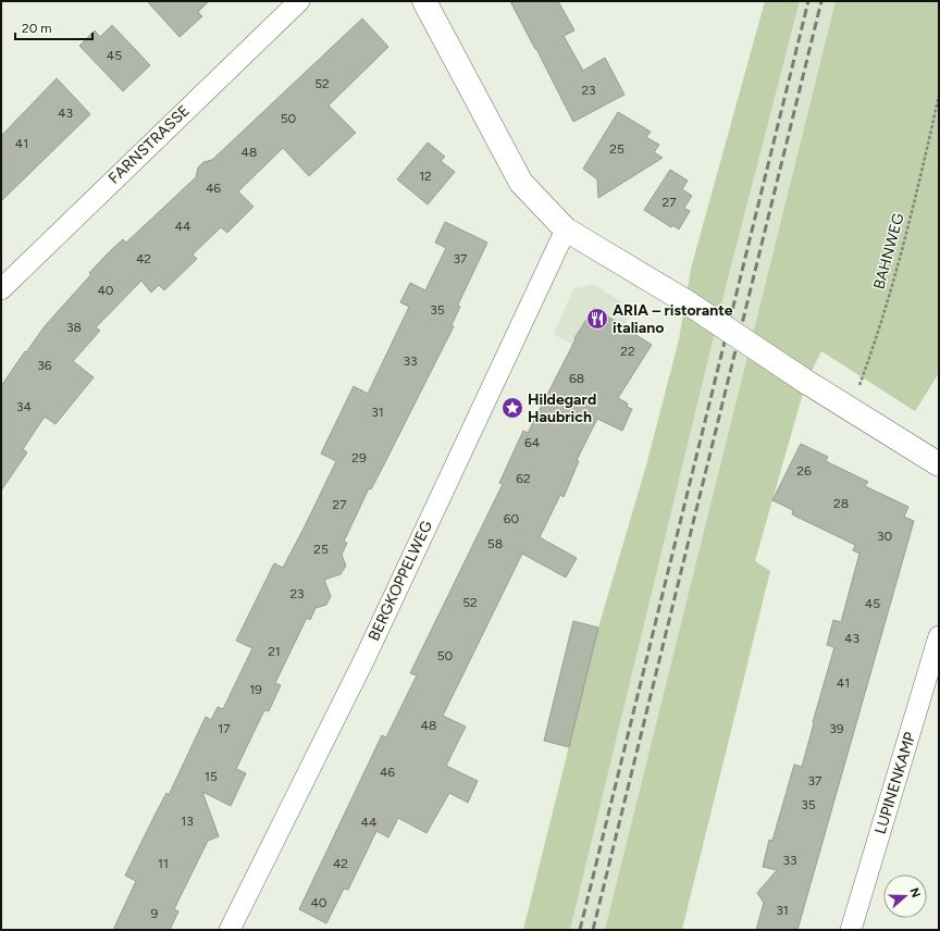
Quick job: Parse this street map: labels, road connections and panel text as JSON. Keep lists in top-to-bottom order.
{
  "streets": {
    "street": ["FARNSTRASSE", "BERGKOPPELWEG", "LUPINENKAMP"],
    "path": ["BAHNWEG"]
  },
  "places": {
    "restaurant": ["ARIA – ristorante italiano"],
    "place": ["Hildegard Haubrich"]
  },
  "house_numbers": [
    "45",
    "52",
    "23",
    "43",
    "50",
    "41",
    "25",
    "48",
    "12",
    "46",
    "27",
    "44",
    "42",
    "37",
    "40",
    "35",
    "38",
    "22",
    "33",
    "36",
    "68",
    "34",
    "31",
    "64",
    "29",
    "26",
    "62",
    "28",
    "27",
    "60",
    "30",
    "58",
    "25",
    "23",
    "52",
    "45",
    "43",
    "21",
    "50",
    "41",
    "19",
    "48",
    "17",
    "39",
    "46",
    "15",
    "37",
    "35",
    "13",
    "44",
    "33",
    "11",
    "42",
    "40",
    "31",
    "9"
  ],
  "scale_bar": "20 m",
  "north": "right"
}
